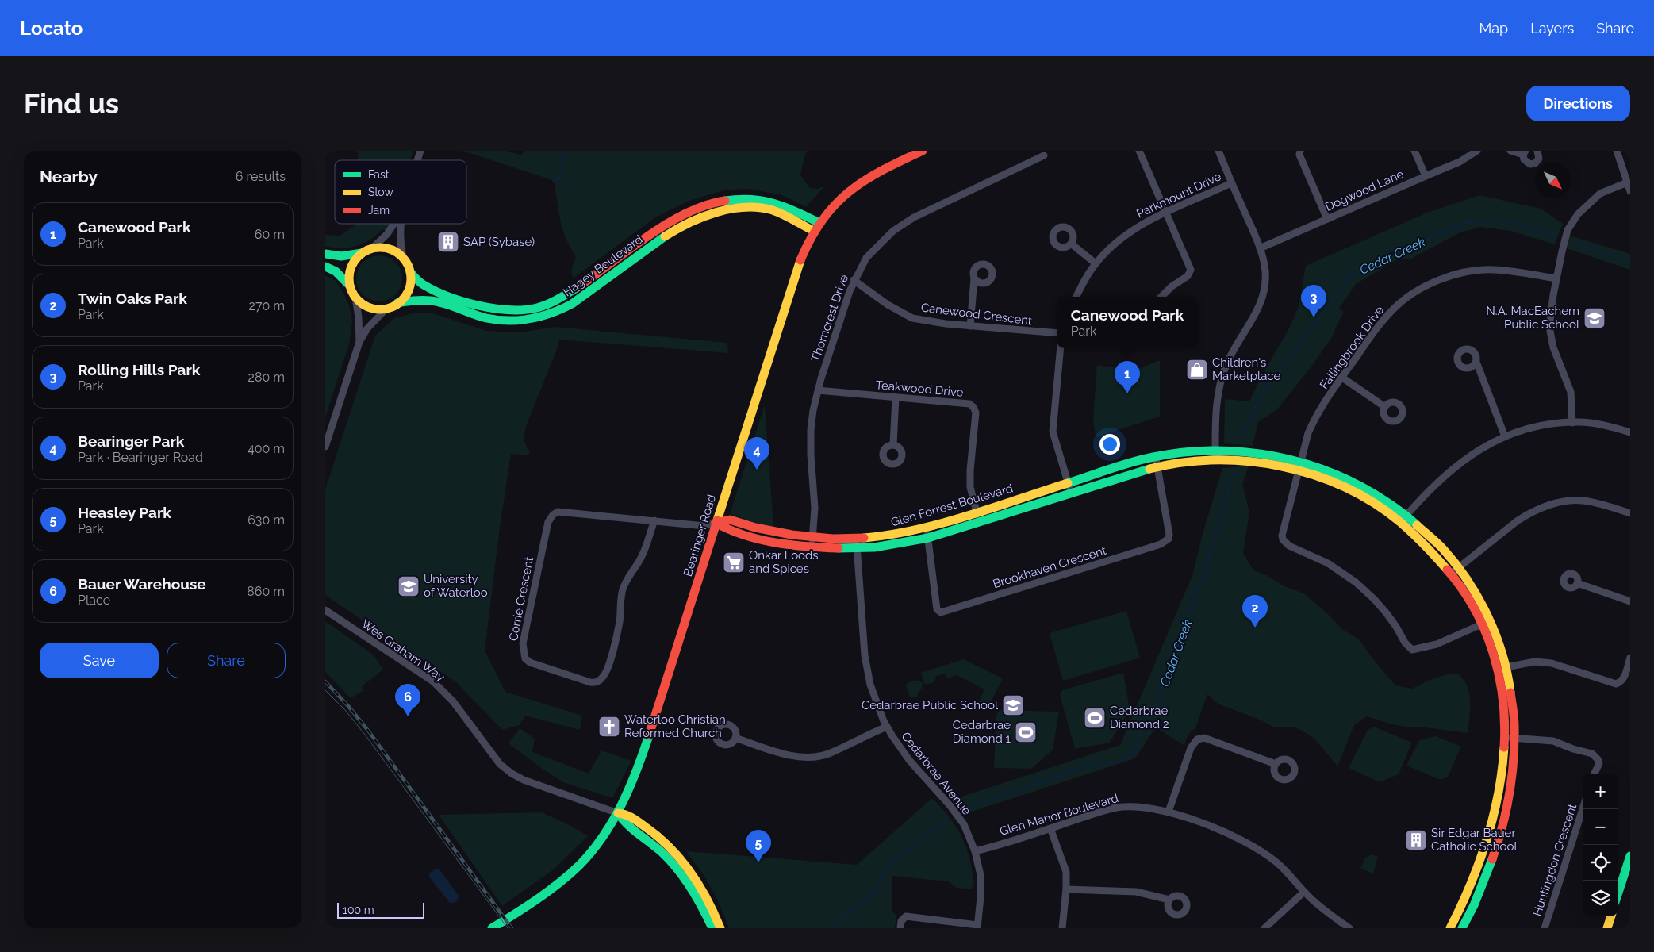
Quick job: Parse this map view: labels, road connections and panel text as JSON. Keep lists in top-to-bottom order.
{
  "streets": {
    "street": [
      "Dogwood Lane",
      "Parkmount Drive",
      "Hagey Boulevard",
      "Canewood Crescent",
      "Thorncrest Drive",
      "Fallingbrook Drive",
      "Teakwood Drive",
      "Glen Forrest Boulevard",
      "Bearinger Road",
      "Brookhaven Crescent",
      "Corrie Crescent",
      "Wes Graham Way",
      "Cedarbrae Avenue",
      "Glen Manor Boulevard",
      "Huntingdon Crescent"
    ]
  },
  "crossings": [
    ["Hagey Boulevard", "Bearinger Road"],
    ["Canewood Crescent", "Thorncrest Drive"],
    ["Thorncrest Drive", "Teakwood Drive"],
    ["Thorncrest Drive", "Glen Forrest Boulevard"],
    ["Fallingbrook Drive", "Glen Forrest Boulevard"],
    ["Teakwood Drive", "Glen Forrest Boulevard"],
    ["Glen Forrest Boulevard", "Bearinger Road"],
    ["Glen Forrest Boulevard", "Brookhaven Crescent"],
    ["Glen Forrest Boulevard", "Corrie Crescent"],
    ["Glen Forrest Boulevard", "Cedarbrae Avenue"],
    ["Bearinger Road", "Corrie Crescent"],
    ["Bearinger Road", "Wes Graham Way"],
    ["Cedarbrae Avenue", "Glen Manor Boulevard"]
  ],
  "water": ["Cedar Creek"],
  "places": {
    "building": ["SAP (Sybase)", "Sir Edgar Bauer Catholic School"],
    "school or university": ["N.A. MacEachern Public School", "University of Waterloo", "Cedarbrae Public School"],
    "shop": ["Children's Marketplace"],
    "supermarket": ["Onkar Foods and Spices"],
    "sports": ["Cedarbrae Diamond 2", "Cedarbrae Diamond 1"],
    "church": ["Waterloo Christian Reformed Church"]
  },
  "legend": ["Fast", "Slow", "Jam"],
  "scale_bar": "100 m",
  "north": "bottom right",
  "page": {
    "header": "Locato",
    "nav": ["Map", "Layers", "Share"],
    "buttons": [
      "Directions",
      ["Save", "Share"]
    ],
    "title": "Find us",
    "heading": ["Nearby", "6 results"],
    "list": [
      {
        "mark": "1",
        "name": "Canewood Park",
        "note": "Park",
        "value": "60 m"
      },
      {
        "mark": "2",
        "name": "Twin Oaks Park",
        "note": "Park",
        "value": "270 m"
      },
      {
        "mark": "3",
        "name": "Rolling Hills Park",
        "note": "Park",
        "value": "280 m"
      },
      {
        "mark": "4",
        "name": "Bearinger Park",
        "note": "Park · Bearinger Road",
        "value": "400 m"
      },
      {
        "mark": "5",
        "name": "Heasley Park",
        "note": "Park",
        "value": "630 m"
      },
      {
        "mark": "6",
        "name": "Bauer Warehouse",
        "note": "Place",
        "value": "860 m"
      }
    ],
    "pins": [
      "3",
      "1",
      "4",
      "2",
      "6",
      "5"
    ],
    "popup": ["Canewood Park", "Park"],
    "map_buttons": ["+", "−"],
    "scale": "100 m"
  }
}
